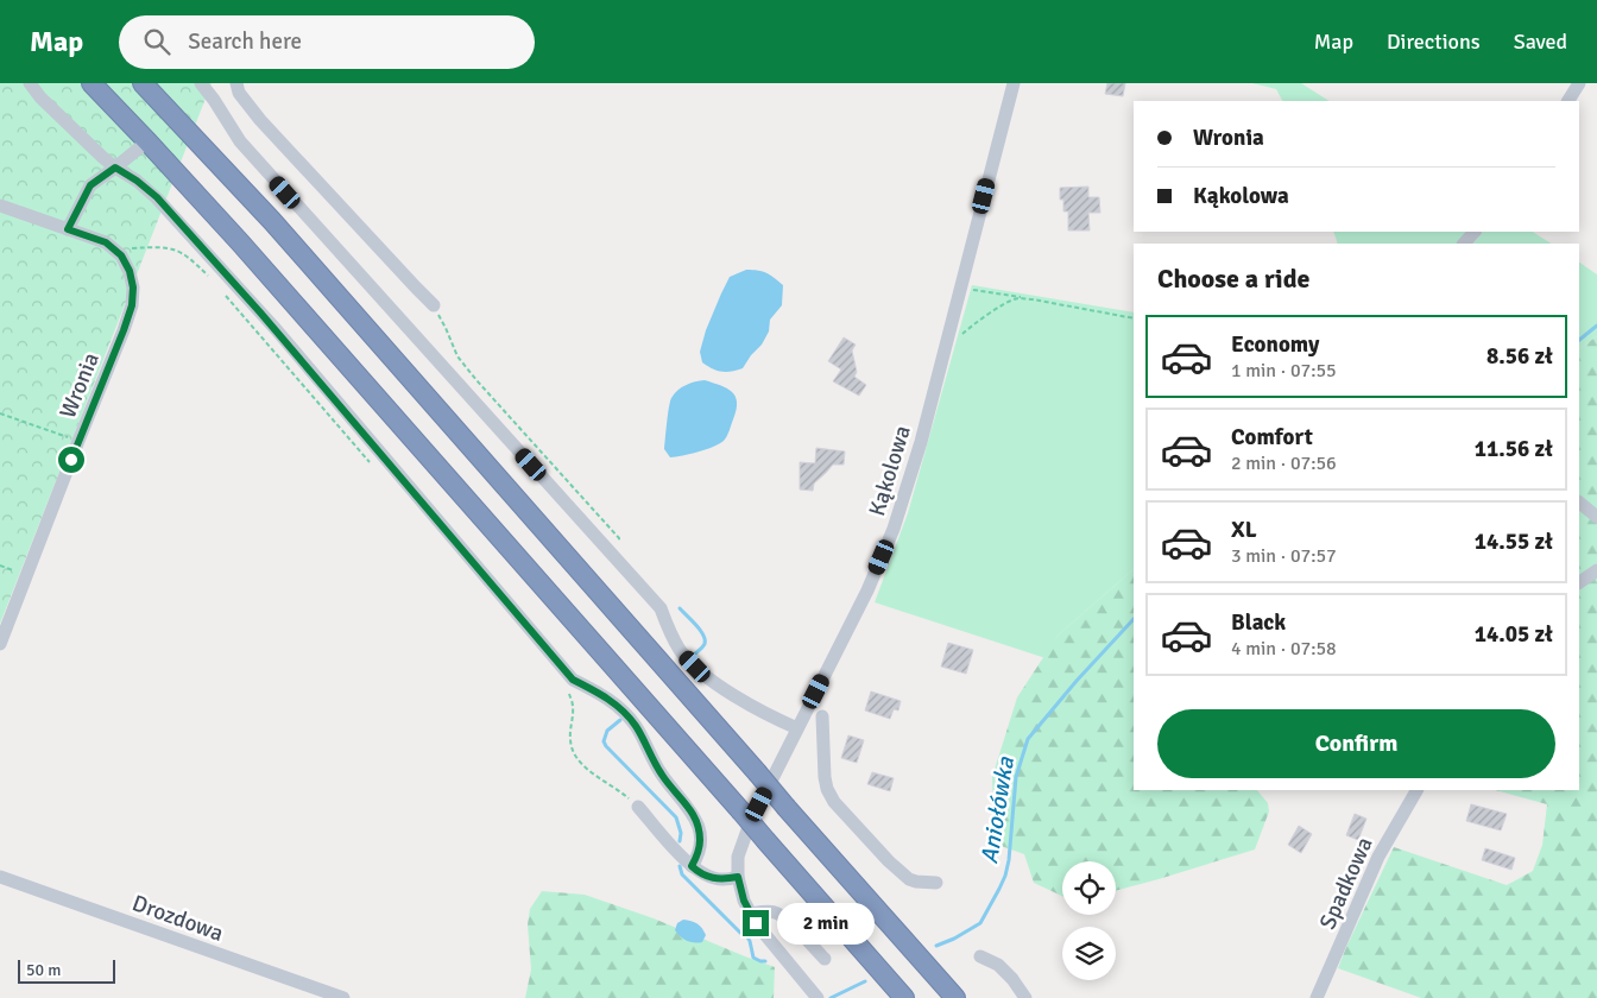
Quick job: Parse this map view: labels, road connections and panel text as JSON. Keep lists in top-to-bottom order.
{
  "streets": {
    "street": [
      "Wronia",
      "Kąkolowa",
      "Spadkowa",
      "Drozdowa"
    ]
  },
  "water": ["Aniołówka"],
  "scale_bar": "50 m",
  "page": {
    "header": "Map",
    "search": "Search here",
    "nav": ["Map", "Directions", "Saved"],
    "banner": ["Wronia", "Kąkolowa"],
    "heading": "Choose a ride",
    "list": [
      {
        "name": "Economy",
        "note": "1 min · 07:55",
        "value": "8.56 zł"
      },
      {
        "name": "Comfort",
        "note": "2 min · 07:56",
        "value": "11.56 zł"
      },
      {
        "name": "XL",
        "note": "3 min · 07:57",
        "value": "14.55 zł"
      },
      {
        "name": "Black",
        "note": "4 min · 07:58",
        "value": "14.05 zł"
      }
    ],
    "buttons": "Confirm",
    "bubble": "2 min",
    "scale": "50 m"
  }
}
